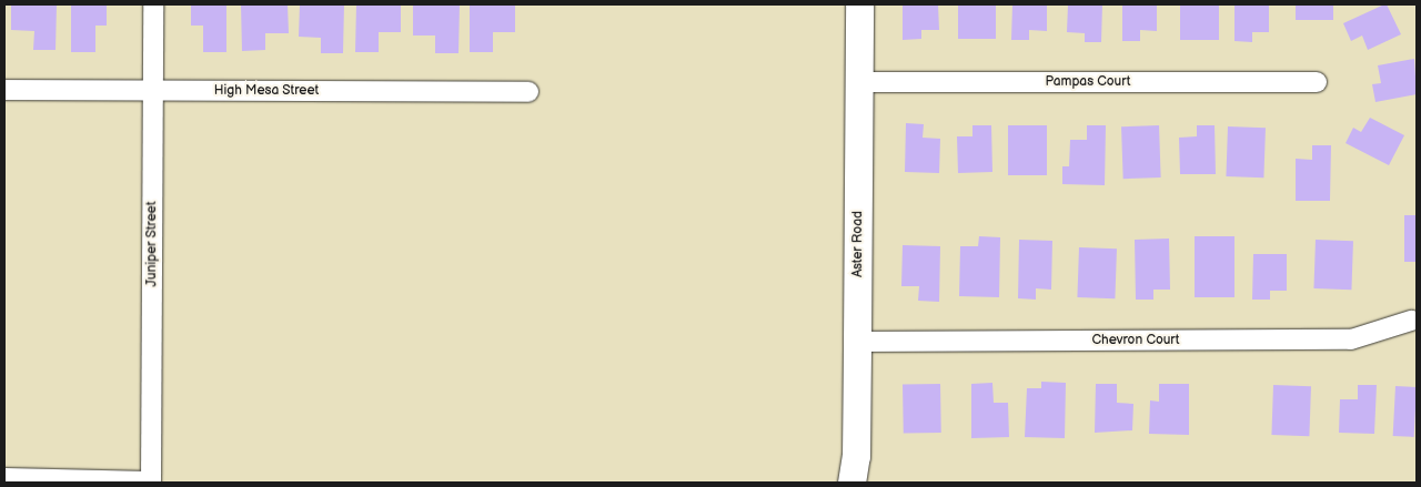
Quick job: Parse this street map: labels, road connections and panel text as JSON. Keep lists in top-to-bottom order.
{
  "streets": {
    "main road": ["Aster Road"],
    "street": [
      "Pampas Court",
      "High Mesa Street",
      "Juniper Street",
      "Chevron Court"
    ]
  },
  "crossings": [
    ["Pampas Court", "Aster Road"],
    ["High Mesa Street", "Juniper Street"],
    ["Aster Road", "Chevron Court"]
  ]
}
